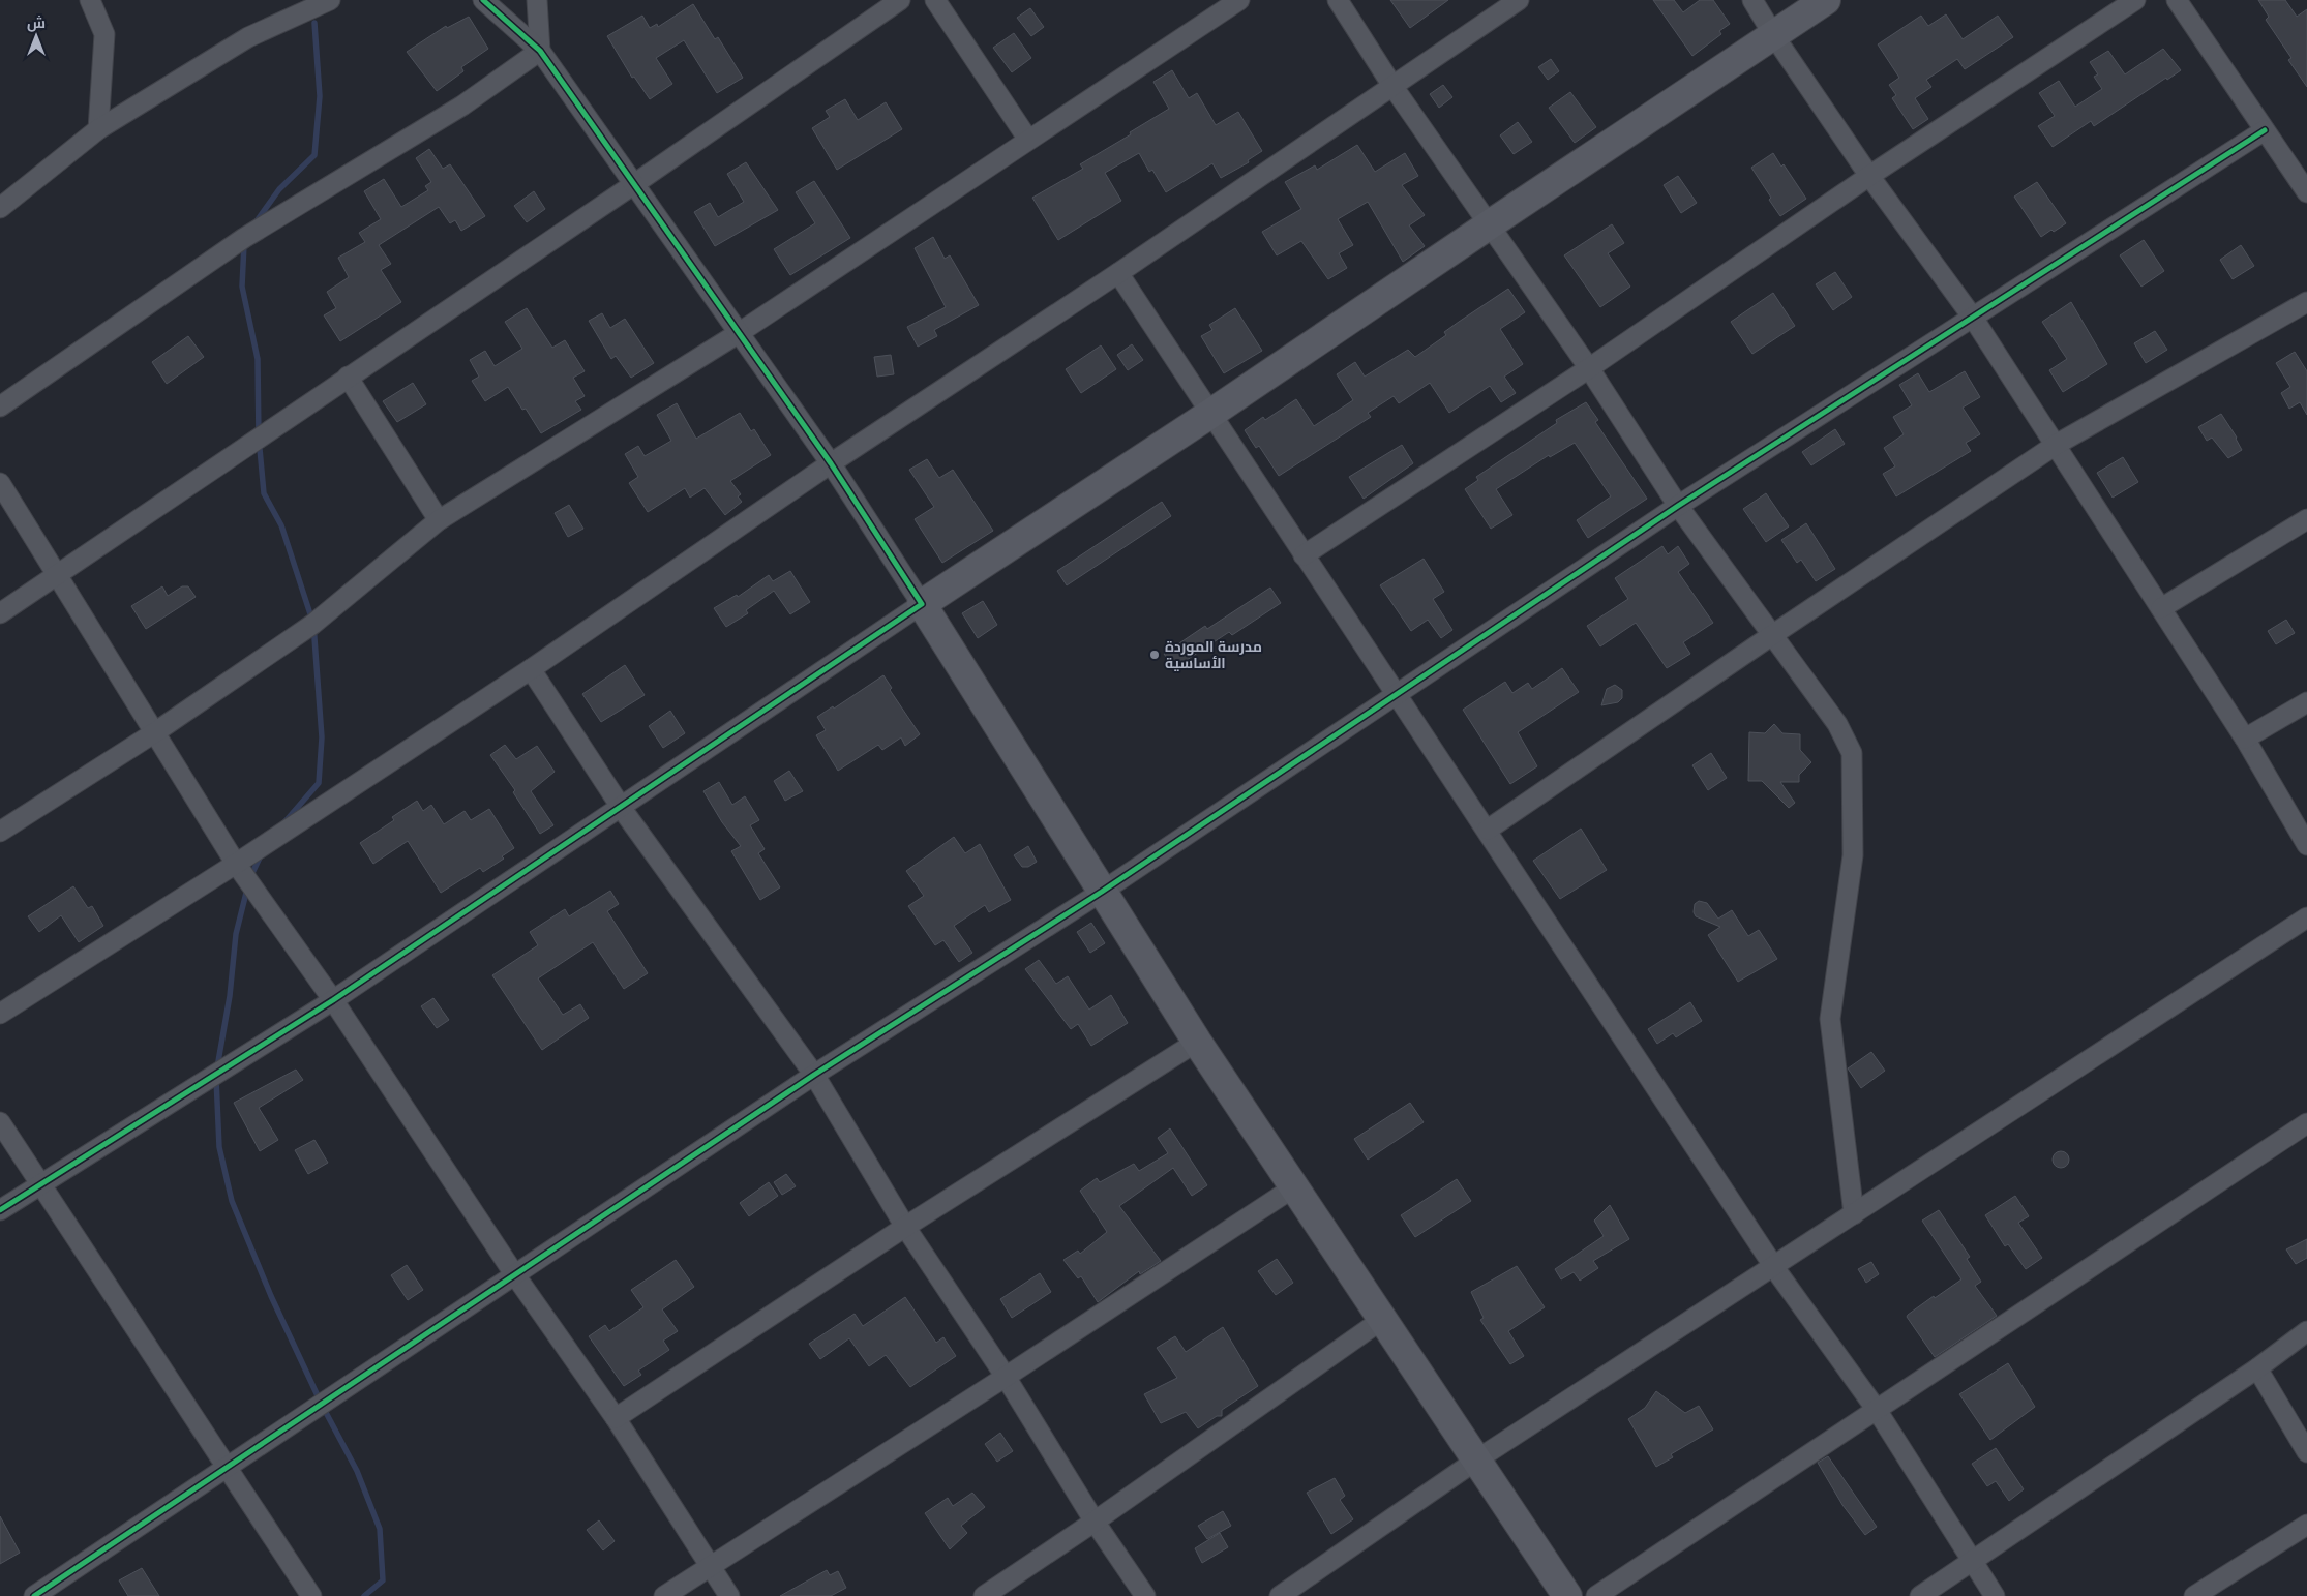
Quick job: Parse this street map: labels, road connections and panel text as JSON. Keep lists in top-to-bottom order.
{
  "places": ["مدرسة الموردة الأساسية"],
  "north": "top"
}
